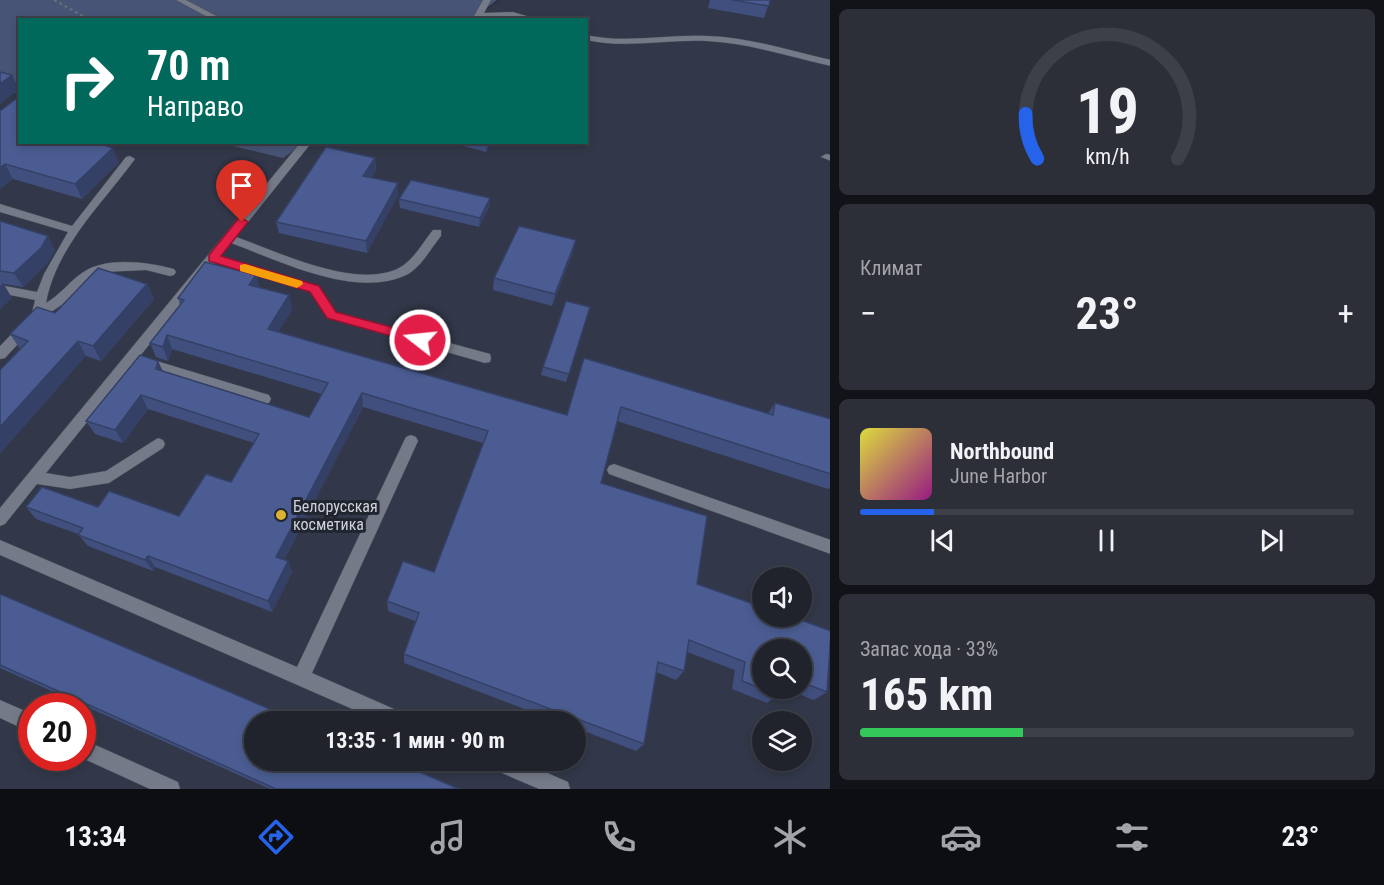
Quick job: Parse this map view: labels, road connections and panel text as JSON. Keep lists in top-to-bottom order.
{
  "places": ["Белорусская косметика"],
  "page": {
    "turn": ["70 m", "Направо"],
    "tile": [
      "Климат",
      ["Запас хода · 33%", "165 km"]
    ],
    "heat": ["−", "23°", "+"],
    "song": ["Northbound", "June Harbor"],
    "limit": "20",
    "trip": "13:35 · 1 мин · 90 m",
    "tabs": ["13:34", "23°"],
    "gauge": ["19", "km/h"]
  }
}
